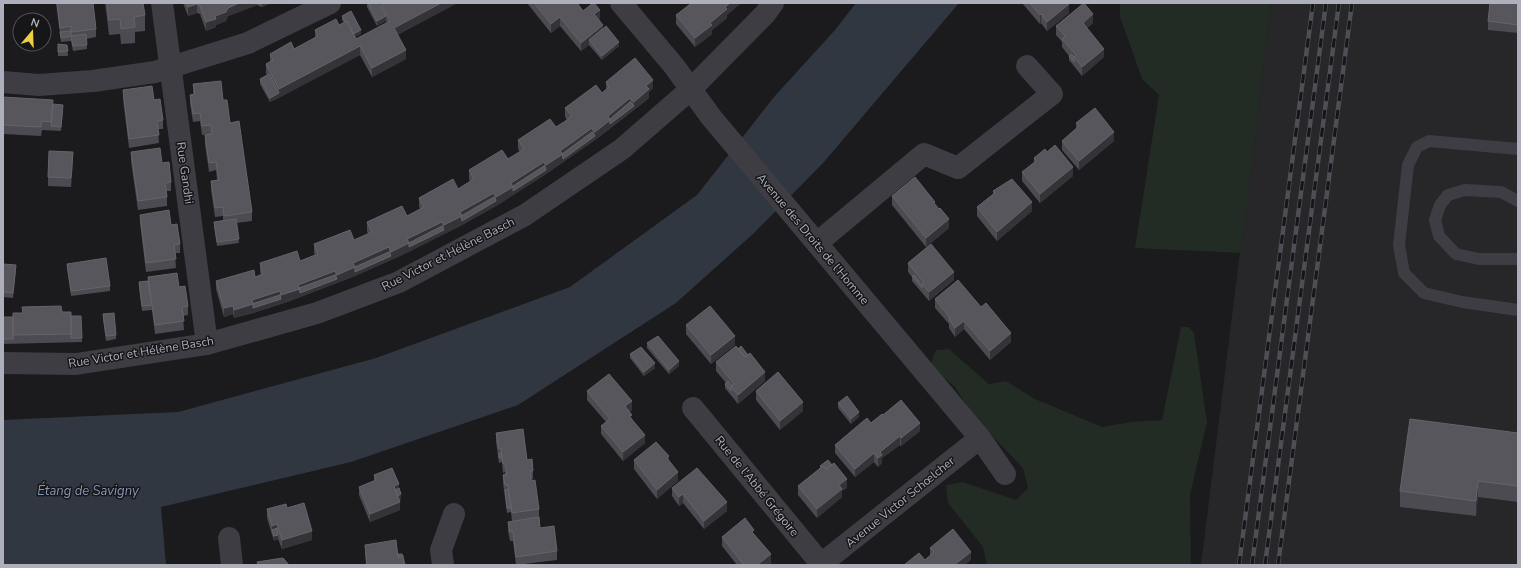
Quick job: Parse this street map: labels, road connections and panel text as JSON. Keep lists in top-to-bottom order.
{
  "streets": {
    "street": [
      "Rue Gandhi",
      "Avenue des Droits de l'Homme",
      "Rue Victor et Hélène Basch",
      "Rue de l'Abbé Grégoire",
      "Avenue Victor Schœlcher"
    ]
  },
  "crossings": [
    ["Rue Gandhi", "Rue Victor et Hélène Basch"],
    ["Avenue des Droits de l'Homme", "Rue Victor et Hélène Basch"],
    ["Avenue des Droits de l'Homme", "Avenue Victor Schœlcher"],
    ["Rue de l'Abbé Grégoire", "Avenue Victor Schœlcher"]
  ],
  "water": ["Étang de Savigny"],
  "north": "top"
}
